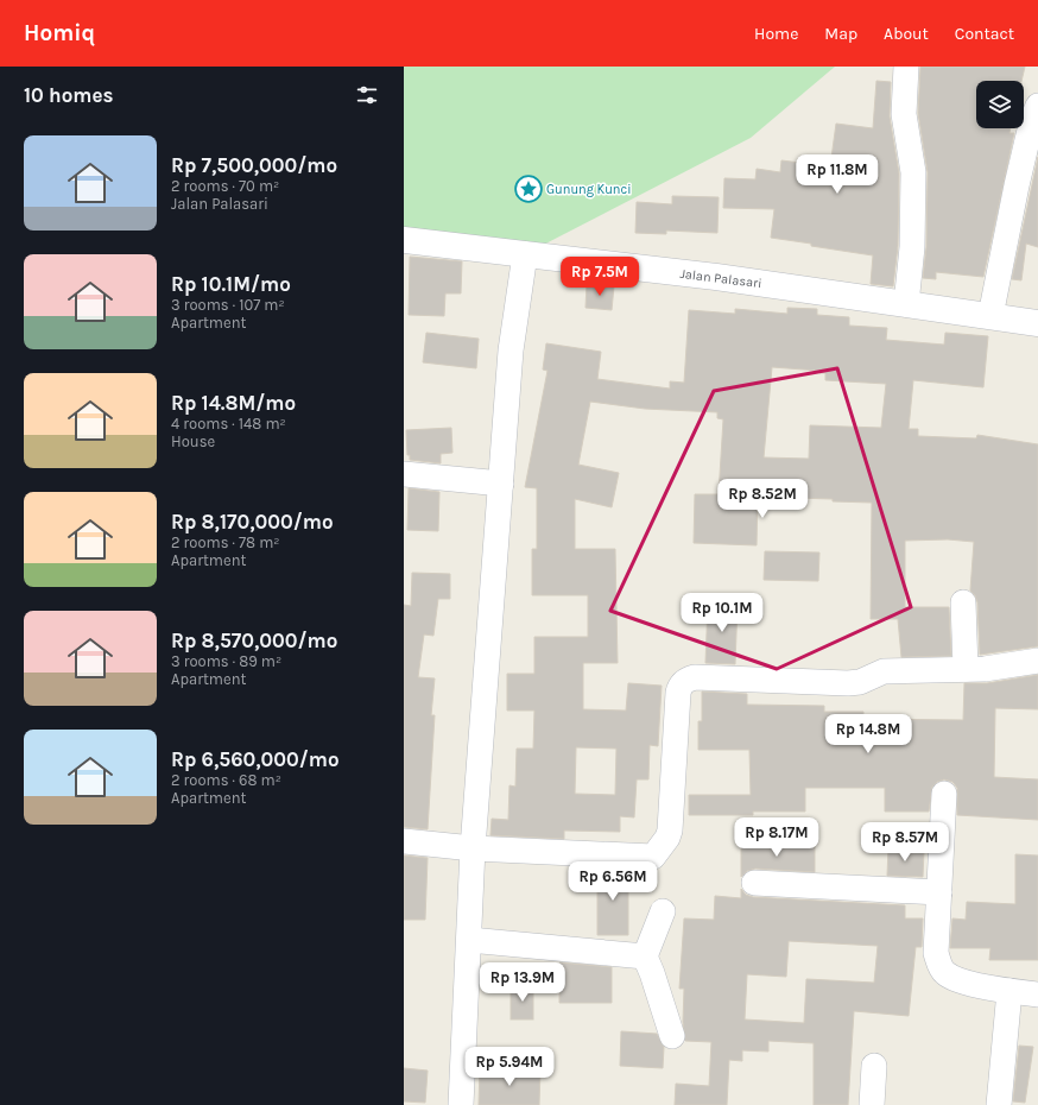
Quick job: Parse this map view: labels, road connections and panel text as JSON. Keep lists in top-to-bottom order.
{
  "streets": {
    "street": ["Jalan Palasari"]
  },
  "places": {
    "place": ["Gunung Kunci"]
  },
  "page": {
    "header": "Homiq",
    "nav": [
      "Home",
      "Map",
      "About",
      "Contact"
    ],
    "heading": "10 homes",
    "list": [
      {
        "name": "Rp 7,500,000/mo",
        "note": "2 rooms · 70 m² · Jalan Palasari"
      },
      {
        "name": "Rp 10.1M/mo",
        "note": "3 rooms · 107 m² · Apartment"
      },
      {
        "name": "Rp 14.8M/mo",
        "note": "4 rooms · 148 m² · House"
      },
      {
        "name": "Rp 8,170,000/mo",
        "note": "2 rooms · 78 m² · Apartment"
      },
      {
        "name": "Rp 8,570,000/mo",
        "note": "3 rooms · 89 m² · Apartment"
      },
      {
        "name": "Rp 6,560,000/mo",
        "note": "2 rooms · 68 m² · Apartment"
      }
    ],
    "price": [
      "Rp 11.8M",
      "Rp 7.5M",
      "Rp 8.52M",
      "Rp 10.1M",
      "Rp 14.8M",
      "Rp 8.17M",
      "Rp 8.57M",
      "Rp 6.56M",
      "Rp 13.9M",
      "Rp 5.94M"
    ]
  }
}
